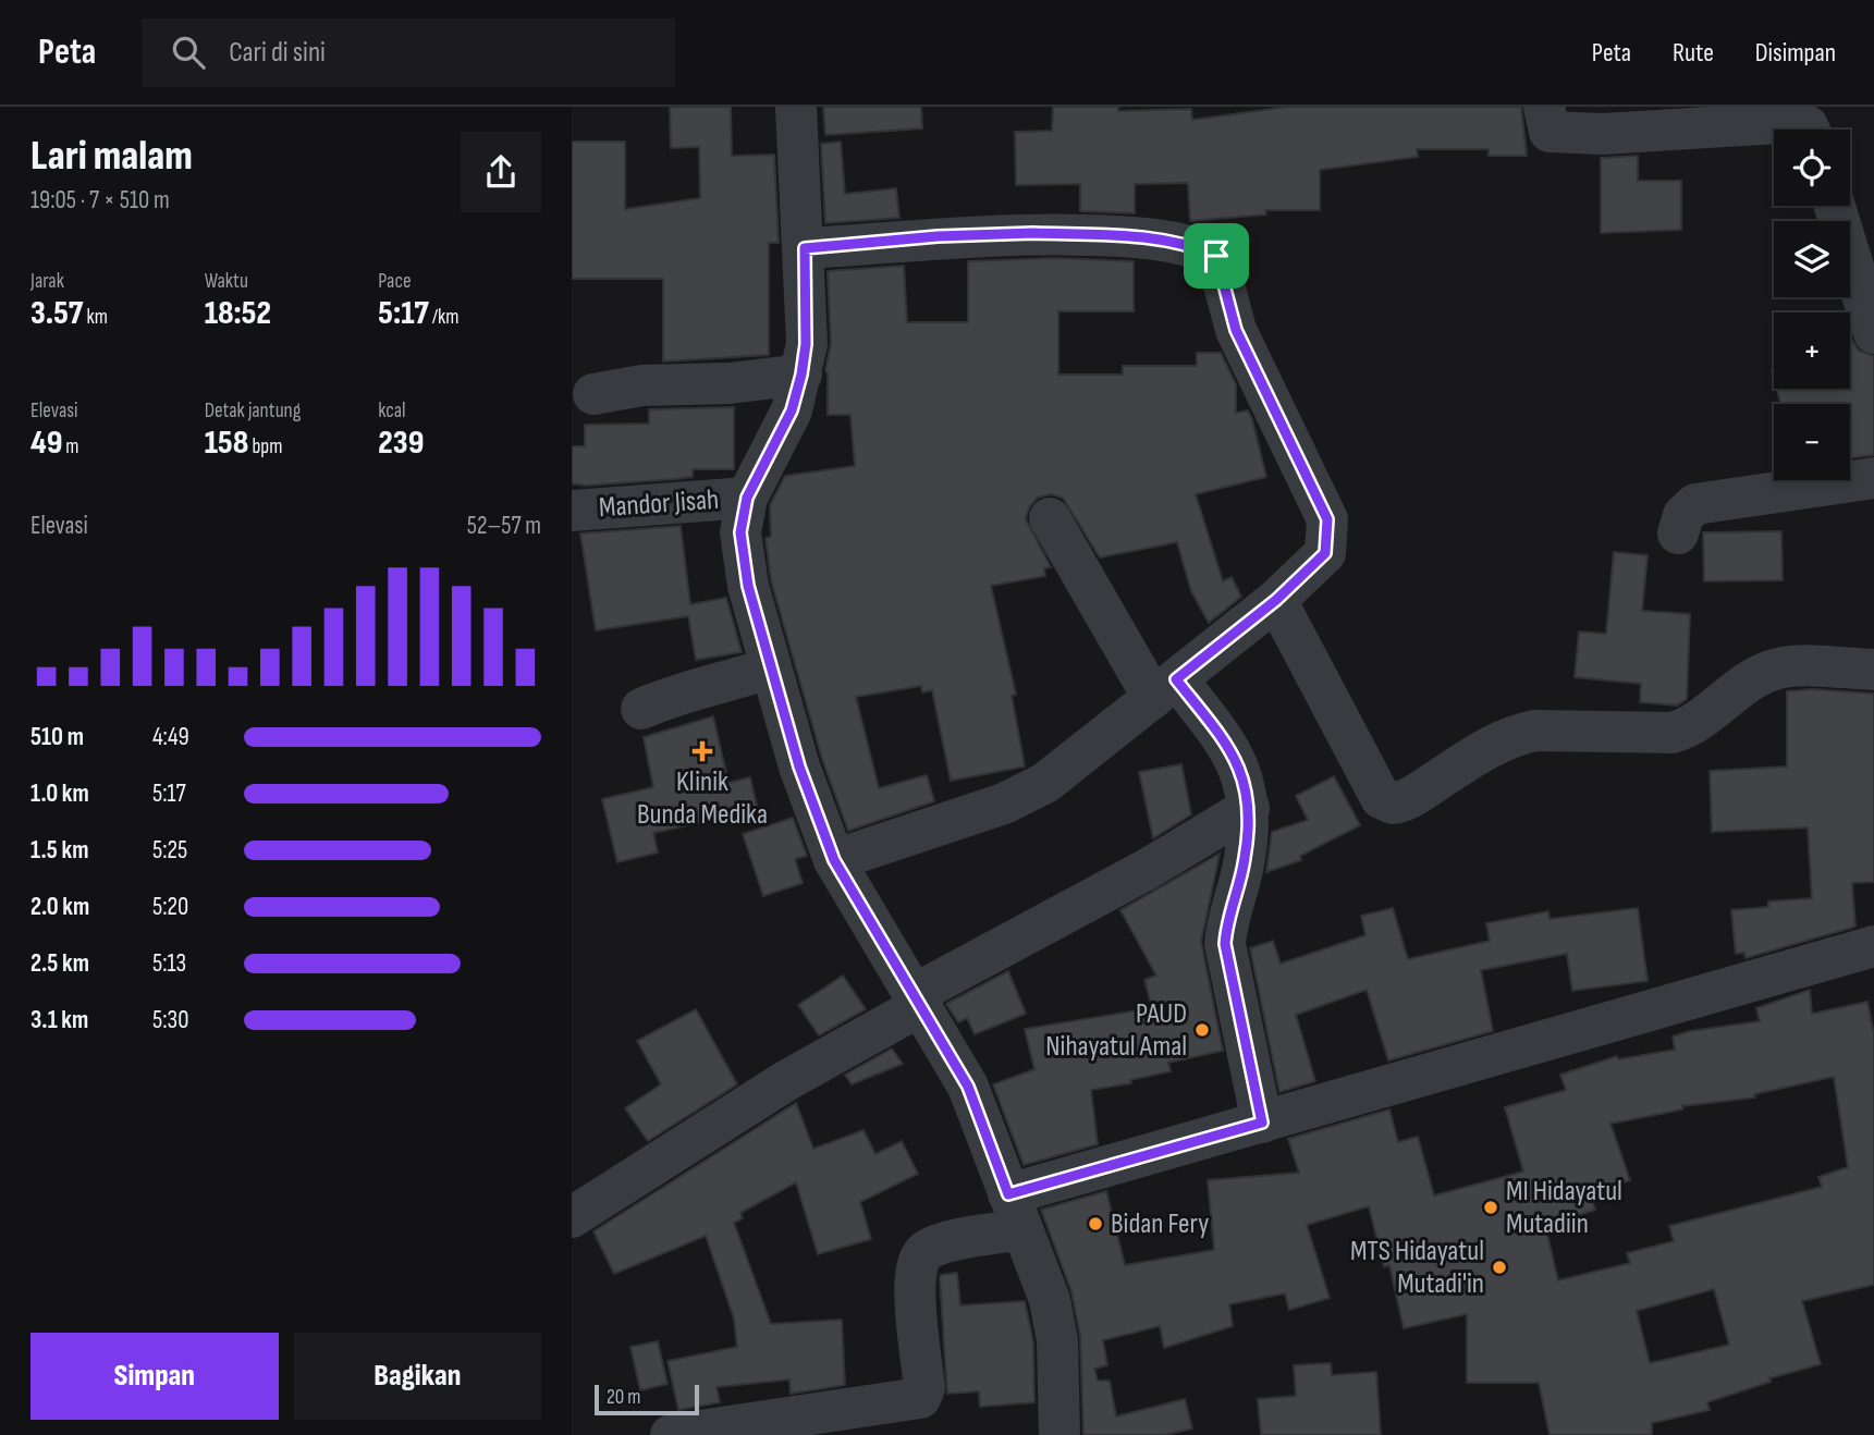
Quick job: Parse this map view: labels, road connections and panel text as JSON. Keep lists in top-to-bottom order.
{
  "streets": {
    "street": ["Mandor Jisah"]
  },
  "places": {
    "health": ["Klinik Bunda Medika"],
    "other": [
      "PAUD Nihayatul Amal",
      "MI Hidayatul Mutadiin",
      "Bidan Fery",
      "MTS Hidayatul Mutadi'in"
    ]
  },
  "scale_bar": "20 m",
  "page": {
    "header": "Peta",
    "search": "Cari di sini",
    "nav": ["Peta", "Rute", "Disimpan"],
    "heading": ["Lari malam", "19:05 · 7 × 510 m"],
    "map_buttons": ["+", "−"],
    "stats": [
      ["Jarak", "3.57 km"],
      ["Waktu", "18:52"],
      ["Pace", "5:17 /km"],
      ["Elevasi", "49 m"],
      ["Detak jantung", "158 bpm"],
      ["kcal", "239"]
    ],
    "chart": ["Elevasi", "52–57 m"],
    "list": [
      {
        "name": "510 m",
        "note": "4:49"
      },
      {
        "name": "1.0 km",
        "note": "5:17"
      },
      {
        "name": "1.5 km",
        "note": "5:25"
      },
      {
        "name": "2.0 km",
        "note": "5:20"
      },
      {
        "name": "2.5 km",
        "note": "5:13"
      },
      {
        "name": "3.1 km",
        "note": "5:30"
      }
    ],
    "buttons": ["Simpan", "Bagikan"],
    "scale": "20 m"
  }
}
